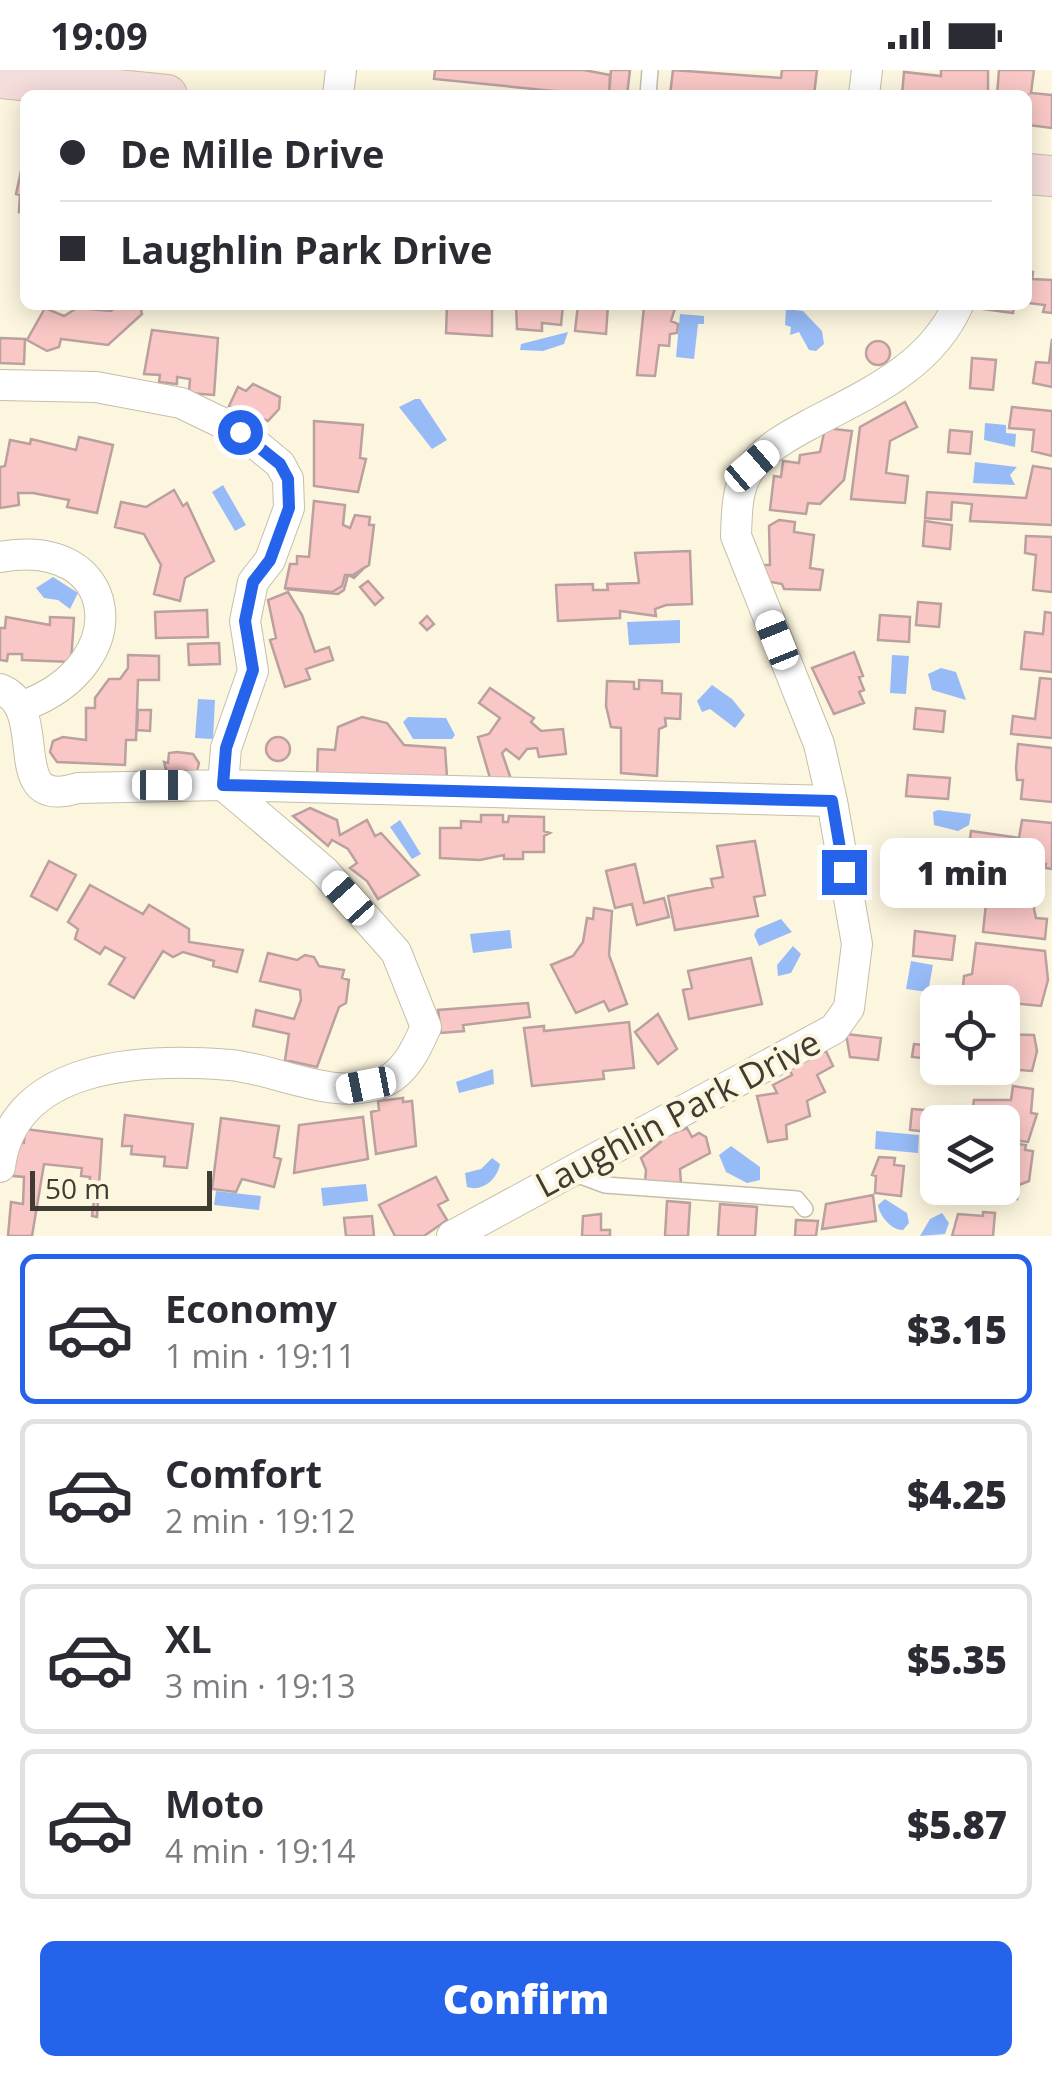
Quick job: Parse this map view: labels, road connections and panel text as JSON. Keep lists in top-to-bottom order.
{
  "streets": {
    "street": ["Laughlin Park Drive"]
  },
  "scale_bar": "50 m",
  "page": {
    "status": "19:09",
    "banner": ["De Mille Drive", "Laughlin Park Drive"],
    "bubble": "1 min",
    "scale": "50 m",
    "list": [
      {
        "name": "Economy",
        "note": "1 min · 19:11",
        "value": "$3.15"
      },
      {
        "name": "Comfort",
        "note": "2 min · 19:12",
        "value": "$4.25"
      },
      {
        "name": "XL",
        "note": "3 min · 19:13",
        "value": "$5.35"
      },
      {
        "name": "Moto",
        "note": "4 min · 19:14",
        "value": "$5.87"
      }
    ],
    "buttons": "Confirm"
  }
}
